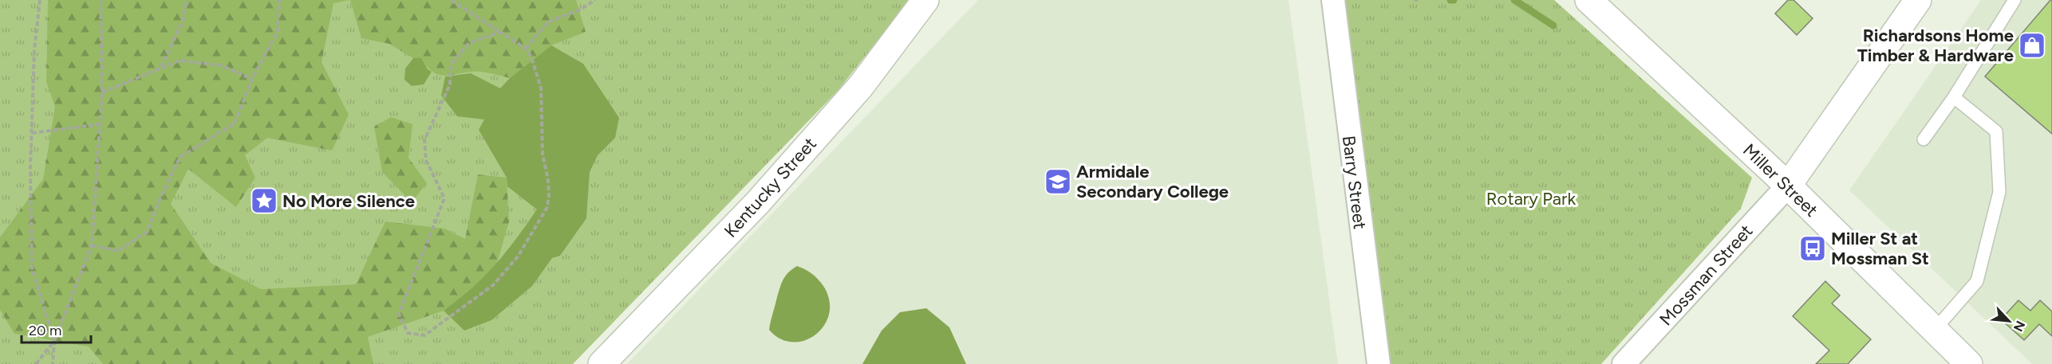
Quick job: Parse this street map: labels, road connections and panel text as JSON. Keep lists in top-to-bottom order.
{
  "streets": {
    "main road": ["Miller Street", "Kentucky Street"],
    "street": ["Barry Street", "Mossman Street"]
  },
  "crossings": [
    ["Miller Street", "Mossman Street"]
  ],
  "parks": ["Rotary Park"],
  "places": {
    "shop": ["Richardsons Home Timber & Hardware"],
    "school or university": ["Armidale Secondary College"],
    "place": ["No More Silence"],
    "bus stop": ["Miller St at Mossman St"]
  },
  "scale_bar": "20 m",
  "north": "bottom right"
}
